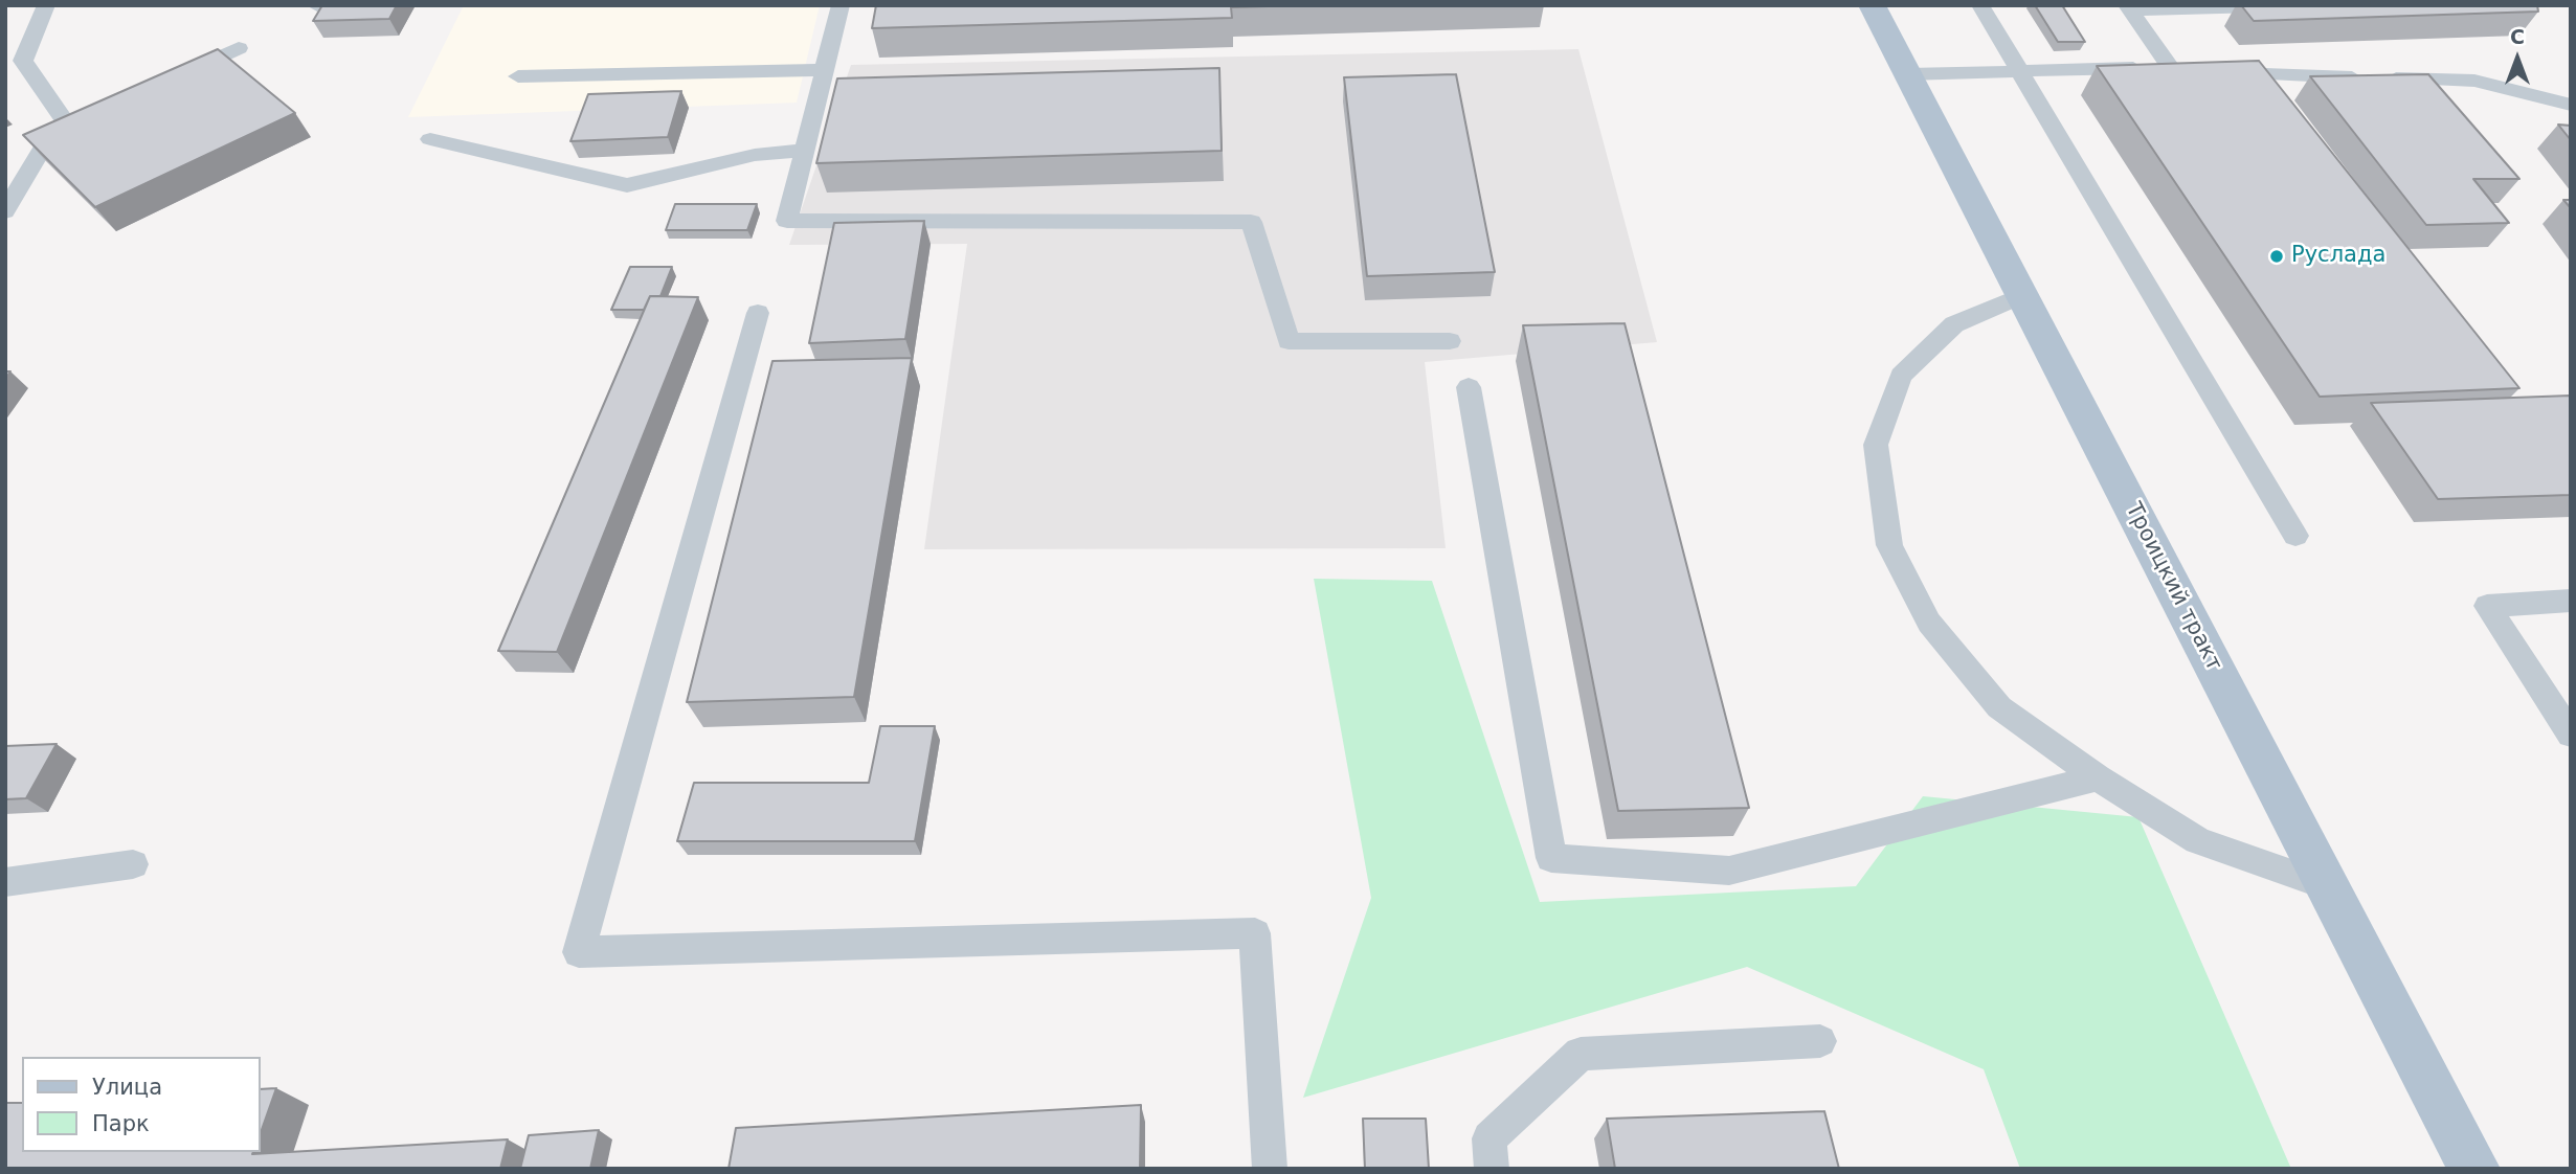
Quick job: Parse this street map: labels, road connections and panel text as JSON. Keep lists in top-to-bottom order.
{
  "streets": {
    "main road": ["Троицкий тракт"]
  },
  "places": ["Руслада"],
  "legend": ["Улица", "Парк"],
  "north": "top"
}
